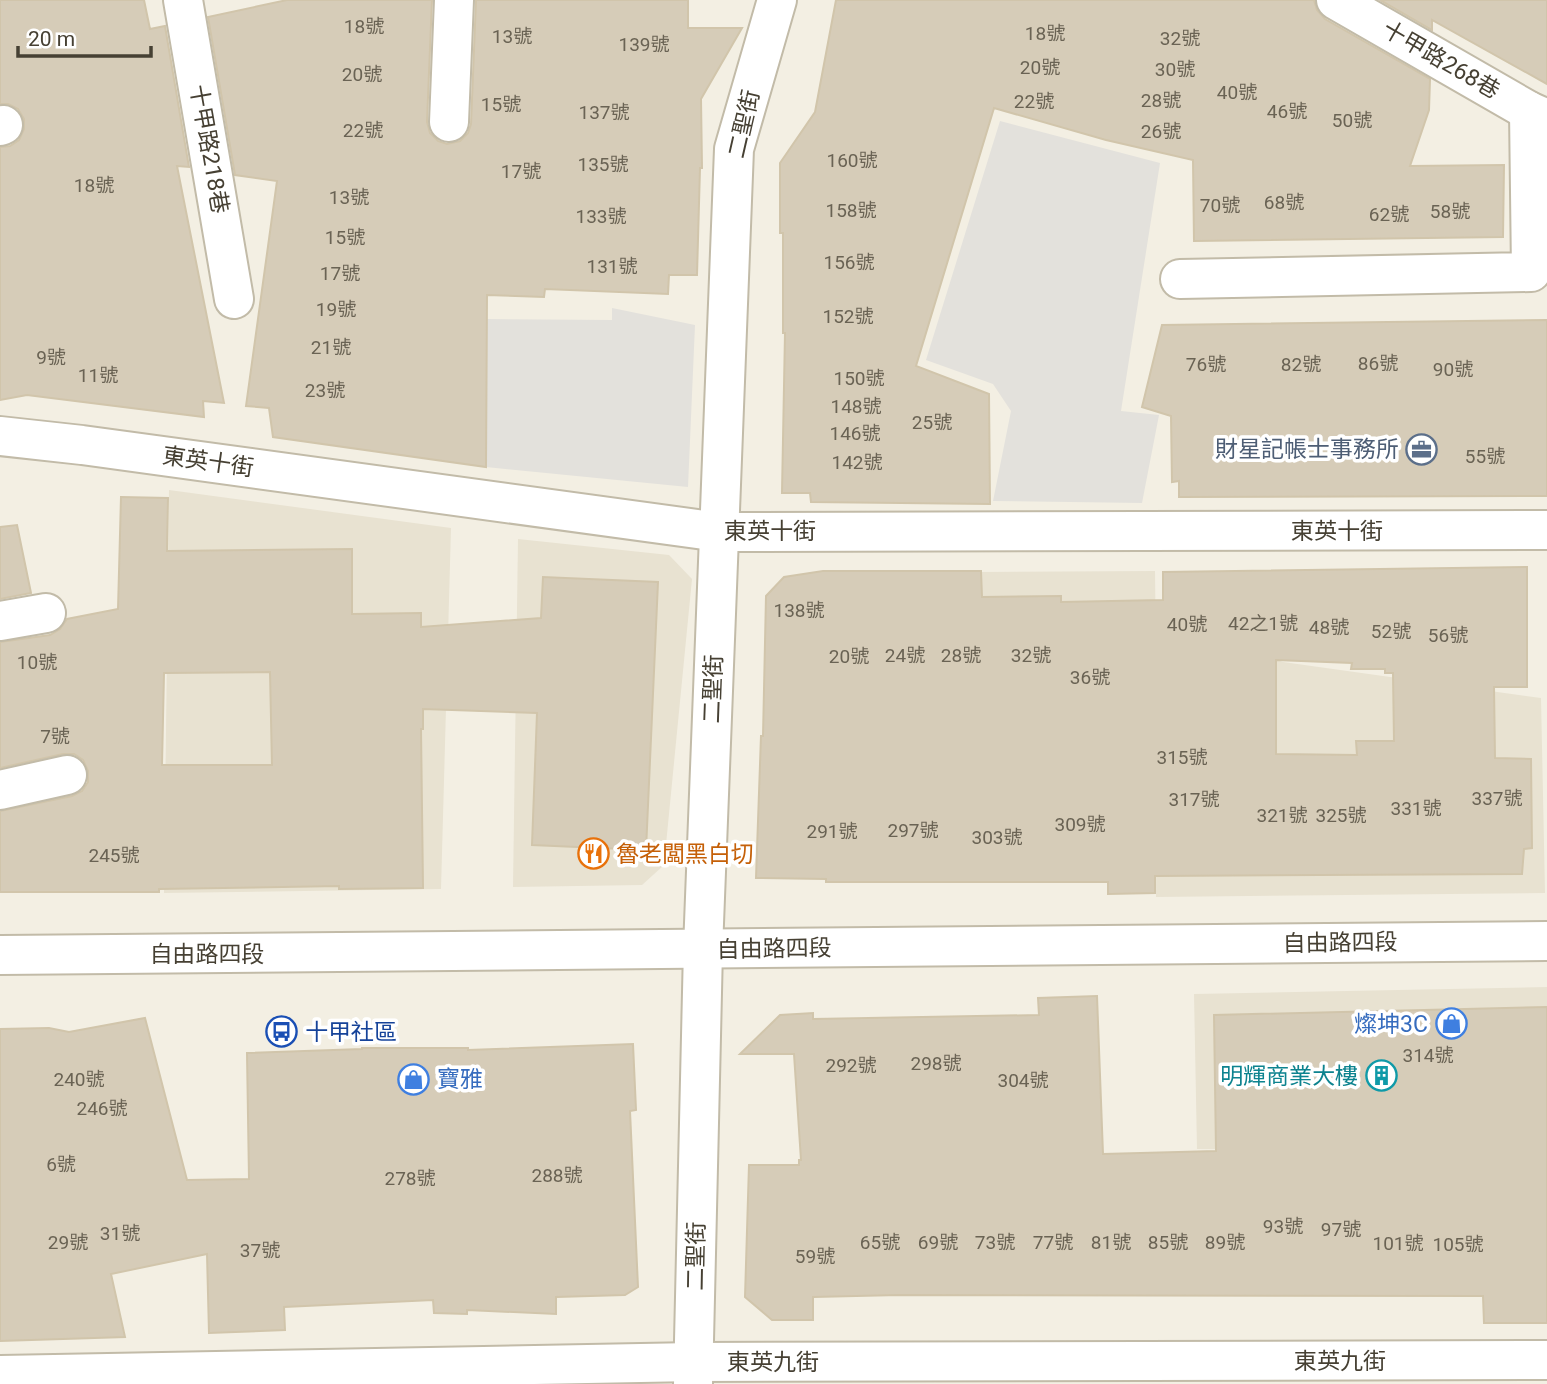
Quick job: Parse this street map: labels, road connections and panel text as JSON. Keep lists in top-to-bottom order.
{
  "streets": {
    "street": [
      "十甲路268巷",
      "二聖街",
      "十甲路218巷",
      "東英十街",
      "自由路四段",
      "東英九街"
    ]
  },
  "crossings": [
    ["二聖街", "東英十街"],
    ["二聖街", "自由路四段"],
    ["二聖街", "東英九街"]
  ],
  "places": {
    "office": ["財星記帳士事務所"],
    "restaurant": ["魯老闆黑白切"],
    "shop": ["燦坤3C", "寶雅"],
    "bus stop": ["十甲社區"],
    "building": ["明輝商業大樓"]
  },
  "house_numbers": [
    "18號",
    "18號",
    "13號",
    "32號",
    "139號",
    "20號",
    "30號",
    "20號",
    "40號",
    "28號",
    "22號",
    "15號",
    "46號",
    "137號",
    "50號",
    "22號",
    "26號",
    "160號",
    "135號",
    "17號",
    "18號",
    "13號",
    "68號",
    "70號",
    "158號",
    "58號",
    "62號",
    "133號",
    "15號",
    "156號",
    "131號",
    "17號",
    "19號",
    "152號",
    "21號",
    "9號",
    "86號",
    "76號",
    "82號",
    "90號",
    "11號",
    "150號",
    "23號",
    "148號",
    "25號",
    "146號",
    "55號",
    "142號",
    "138號",
    "42之1號",
    "40號",
    "48號",
    "52號",
    "56號",
    "24號",
    "28號",
    "32號",
    "20號",
    "10號",
    "36號",
    "7號",
    "315號",
    "337號",
    "317號",
    "331號",
    "321號",
    "325號",
    "309號",
    "297號",
    "291號",
    "303號",
    "245號",
    "314號",
    "298號",
    "292號",
    "240號",
    "304號",
    "246號",
    "6號",
    "288號",
    "278號",
    "93號",
    "97號",
    "31號",
    "29號",
    "65號",
    "69號",
    "73號",
    "77號",
    "81號",
    "85號",
    "89號",
    "101號",
    "105號",
    "37號",
    "59號"
  ],
  "scale_bar": "20 m"
}
